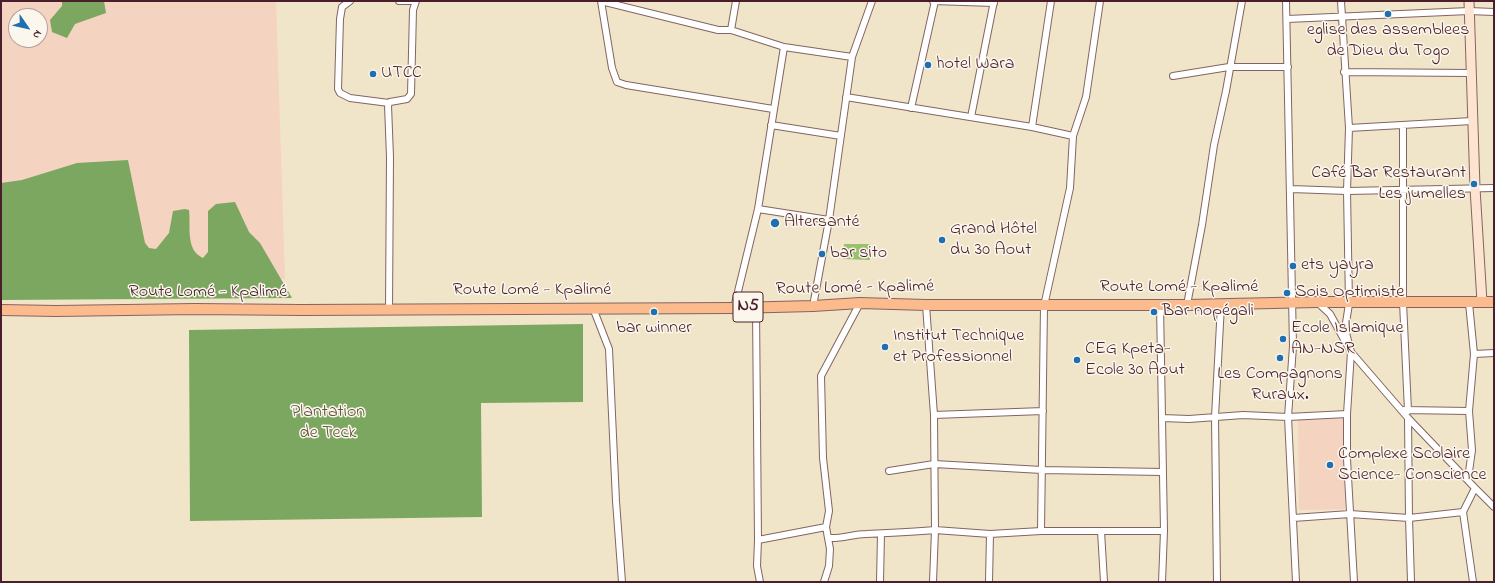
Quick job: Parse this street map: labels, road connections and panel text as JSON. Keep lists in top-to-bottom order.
{
  "streets": {
    "main road": ["Route Lomé - Kpalimé", "N5"]
  },
  "parks": ["Plantation de Teck"],
  "places": [
    "eglise des assemblees de Dieu du Togo",
    "hotel Wara",
    "UTCC",
    "Café Bar Restaurant Les jumelles",
    "Altersanté",
    "Grand Hôtel du 30 Aout",
    "bar sito",
    "ets yayra",
    "Sois Optimiste",
    "bar winner",
    "Bar nopégali",
    "Ecole Islamique AN-NSR",
    "Institut Technique et Professionnel",
    "Les Compagnons Ruraux.",
    "CEG Kpeta- Ecole 30 Aout",
    "Complexe Scolaire Science- Conscience"
  ],
  "north": "bottom right"
}
